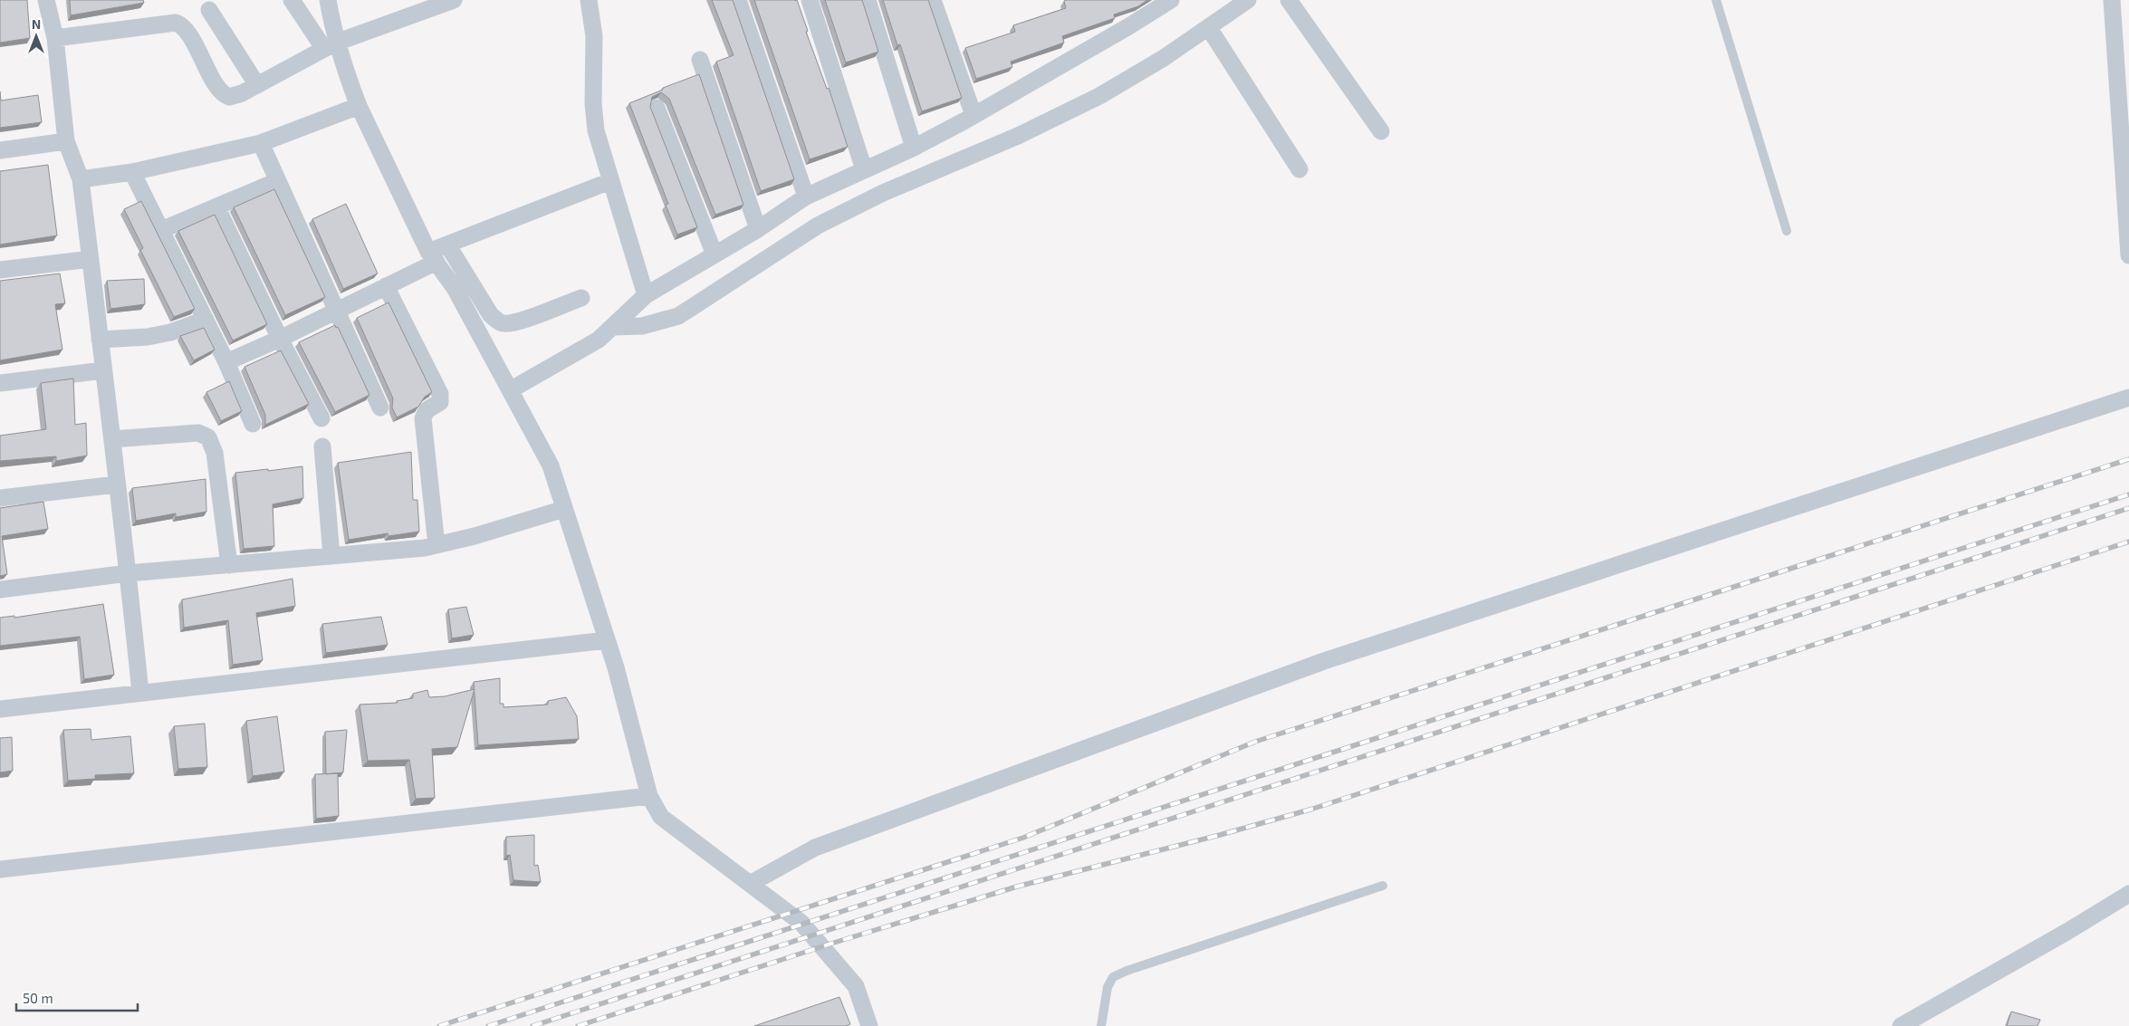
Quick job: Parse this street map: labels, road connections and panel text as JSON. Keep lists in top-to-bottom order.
{
  "scale_bar": "50 m",
  "north": "top"
}
